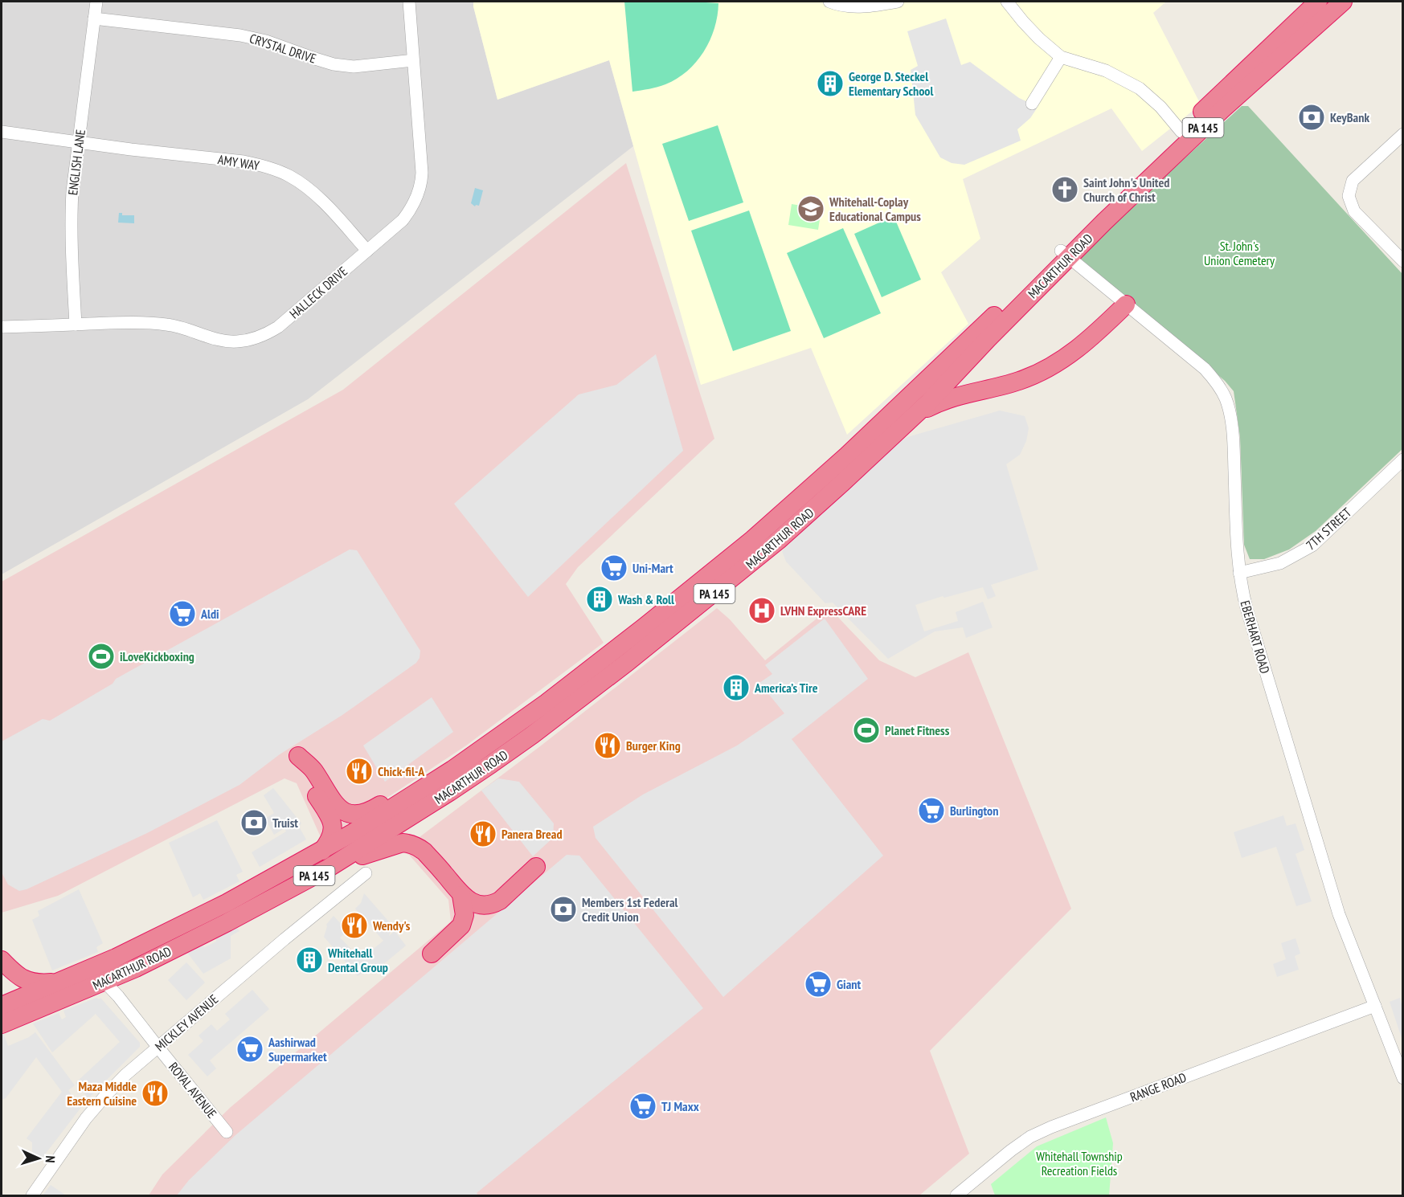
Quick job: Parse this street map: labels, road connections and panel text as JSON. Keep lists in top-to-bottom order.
{
  "streets": {
    "highway": ["PA 145", "MACARTHUR ROAD"],
    "street": [
      "CRYSTAL DRIVE",
      "ENGLISH LANE",
      "AMY WAY",
      "HALLECK DRIVE",
      "7TH STREET",
      "EBERHART ROAD",
      "MICKLEY AVENUE",
      "RANGE ROAD",
      "ROYAL AVENUE"
    ]
  },
  "crossings": [
    ["CRYSTAL DRIVE", "ENGLISH LANE"],
    ["CRYSTAL DRIVE", "HALLECK DRIVE"],
    ["ENGLISH LANE", "AMY WAY"],
    ["ENGLISH LANE", "HALLECK DRIVE"],
    ["AMY WAY", "HALLECK DRIVE"],
    ["MACARTHUR ROAD", "EBERHART ROAD"],
    ["MACARTHUR ROAD", "ROYAL AVENUE"],
    ["7TH STREET", "EBERHART ROAD"],
    ["EBERHART ROAD", "RANGE ROAD"],
    ["MICKLEY AVENUE", "ROYAL AVENUE"]
  ],
  "parks": ["St. John's Union Cemetery", "Whitehall Township Recreation Fields"],
  "places": {
    "building": [
      "George D. Steckel Elementary School",
      "Wash & Roll",
      "America’s Tire",
      "Whitehall Dental Group"
    ],
    "bank": ["KeyBank", "Truist", "Members 1st Federal Credit Union"],
    "church": ["Saint John's United Church of Christ"],
    "school or university": ["Whitehall-Coplay Educational Campus"],
    "supermarket": [
      "Uni-Mart",
      "Aldi",
      "Burlington",
      "Giant",
      "Aashirwad Supermarket",
      "TJ Maxx"
    ],
    "hospital": ["LVHN ExpressCARE"],
    "sports": ["iLoveKickboxing", "Planet Fitness"],
    "restaurant": [
      "Burger King",
      "Chick-fil-A",
      "Panera Bread",
      "Wendy's",
      "Maza Middle Eastern Cuisine"
    ]
  },
  "north": "right"
}
